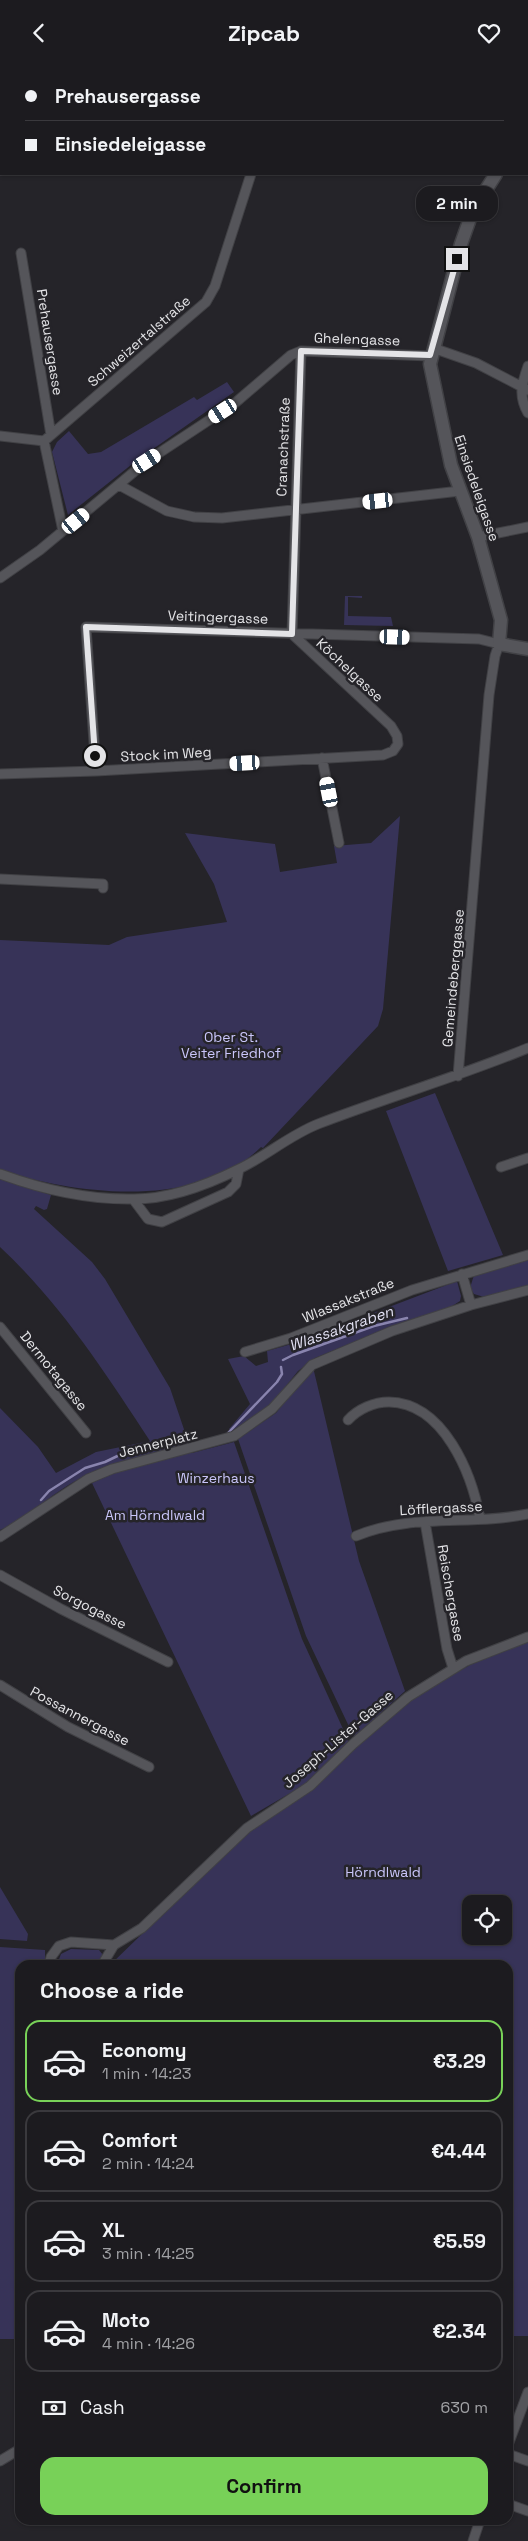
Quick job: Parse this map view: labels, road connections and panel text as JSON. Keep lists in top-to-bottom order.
{
  "streets": {
    "street": [
      "Ghelengasse",
      "Schweizertalstraße",
      "Prehausergasse",
      "Cranachstraße",
      "Einsiedeleigasse",
      "Veitingergasse",
      "Köchelgasse",
      "Stock im Weg",
      "Gemeindeberggasse",
      "Wlassakstraße",
      "Dermotagasse",
      "Jennerplatz",
      "Löfflergasse",
      "Reischergasse",
      "Sorgogasse",
      "Possannergasse",
      "Joseph-Lister-Gasse"
    ]
  },
  "crossings": [
    ["Ghelengasse", "Prehausergasse"],
    ["Ghelengasse", "Cranachstraße"],
    ["Ghelengasse", "Einsiedeleigasse"],
    ["Schweizertalstraße", "Prehausergasse"],
    ["Cranachstraße", "Veitingergasse"],
    ["Cranachstraße", "Köchelgasse"],
    ["Einsiedeleigasse", "Veitingergasse"],
    ["Einsiedeleigasse", "Gemeindeberggasse"],
    ["Veitingergasse", "Köchelgasse"],
    ["Veitingergasse", "Stock im Weg"],
    ["Veitingergasse", "Gemeindeberggasse"],
    ["Köchelgasse", "Stock im Weg"],
    ["Löfflergasse", "Reischergasse"],
    ["Reischergasse", "Joseph-Lister-Gasse"]
  ],
  "water": ["Wlassakgraben"],
  "parks": [
    "Ober St. Veiter Friedhof",
    "Winzerhaus",
    "Am Hörndlwald",
    "Hörndlwald"
  ],
  "page": {
    "header": "Zipcab",
    "banner": ["Prehausergasse", "Einsiedeleigasse"],
    "bubble": "2 min",
    "heading": "Choose a ride",
    "list": [
      {
        "name": "Economy",
        "note": "1 min · 14:23",
        "value": "€3.29"
      },
      {
        "name": "Comfort",
        "note": "2 min · 14:24",
        "value": "€4.44"
      },
      {
        "name": "XL",
        "note": "3 min · 14:25",
        "value": "€5.59"
      },
      {
        "name": "Moto",
        "note": "4 min · 14:26",
        "value": "€2.34"
      }
    ],
    "pay": ["Cash", "630 m"],
    "buttons": "Confirm"
  }
}
